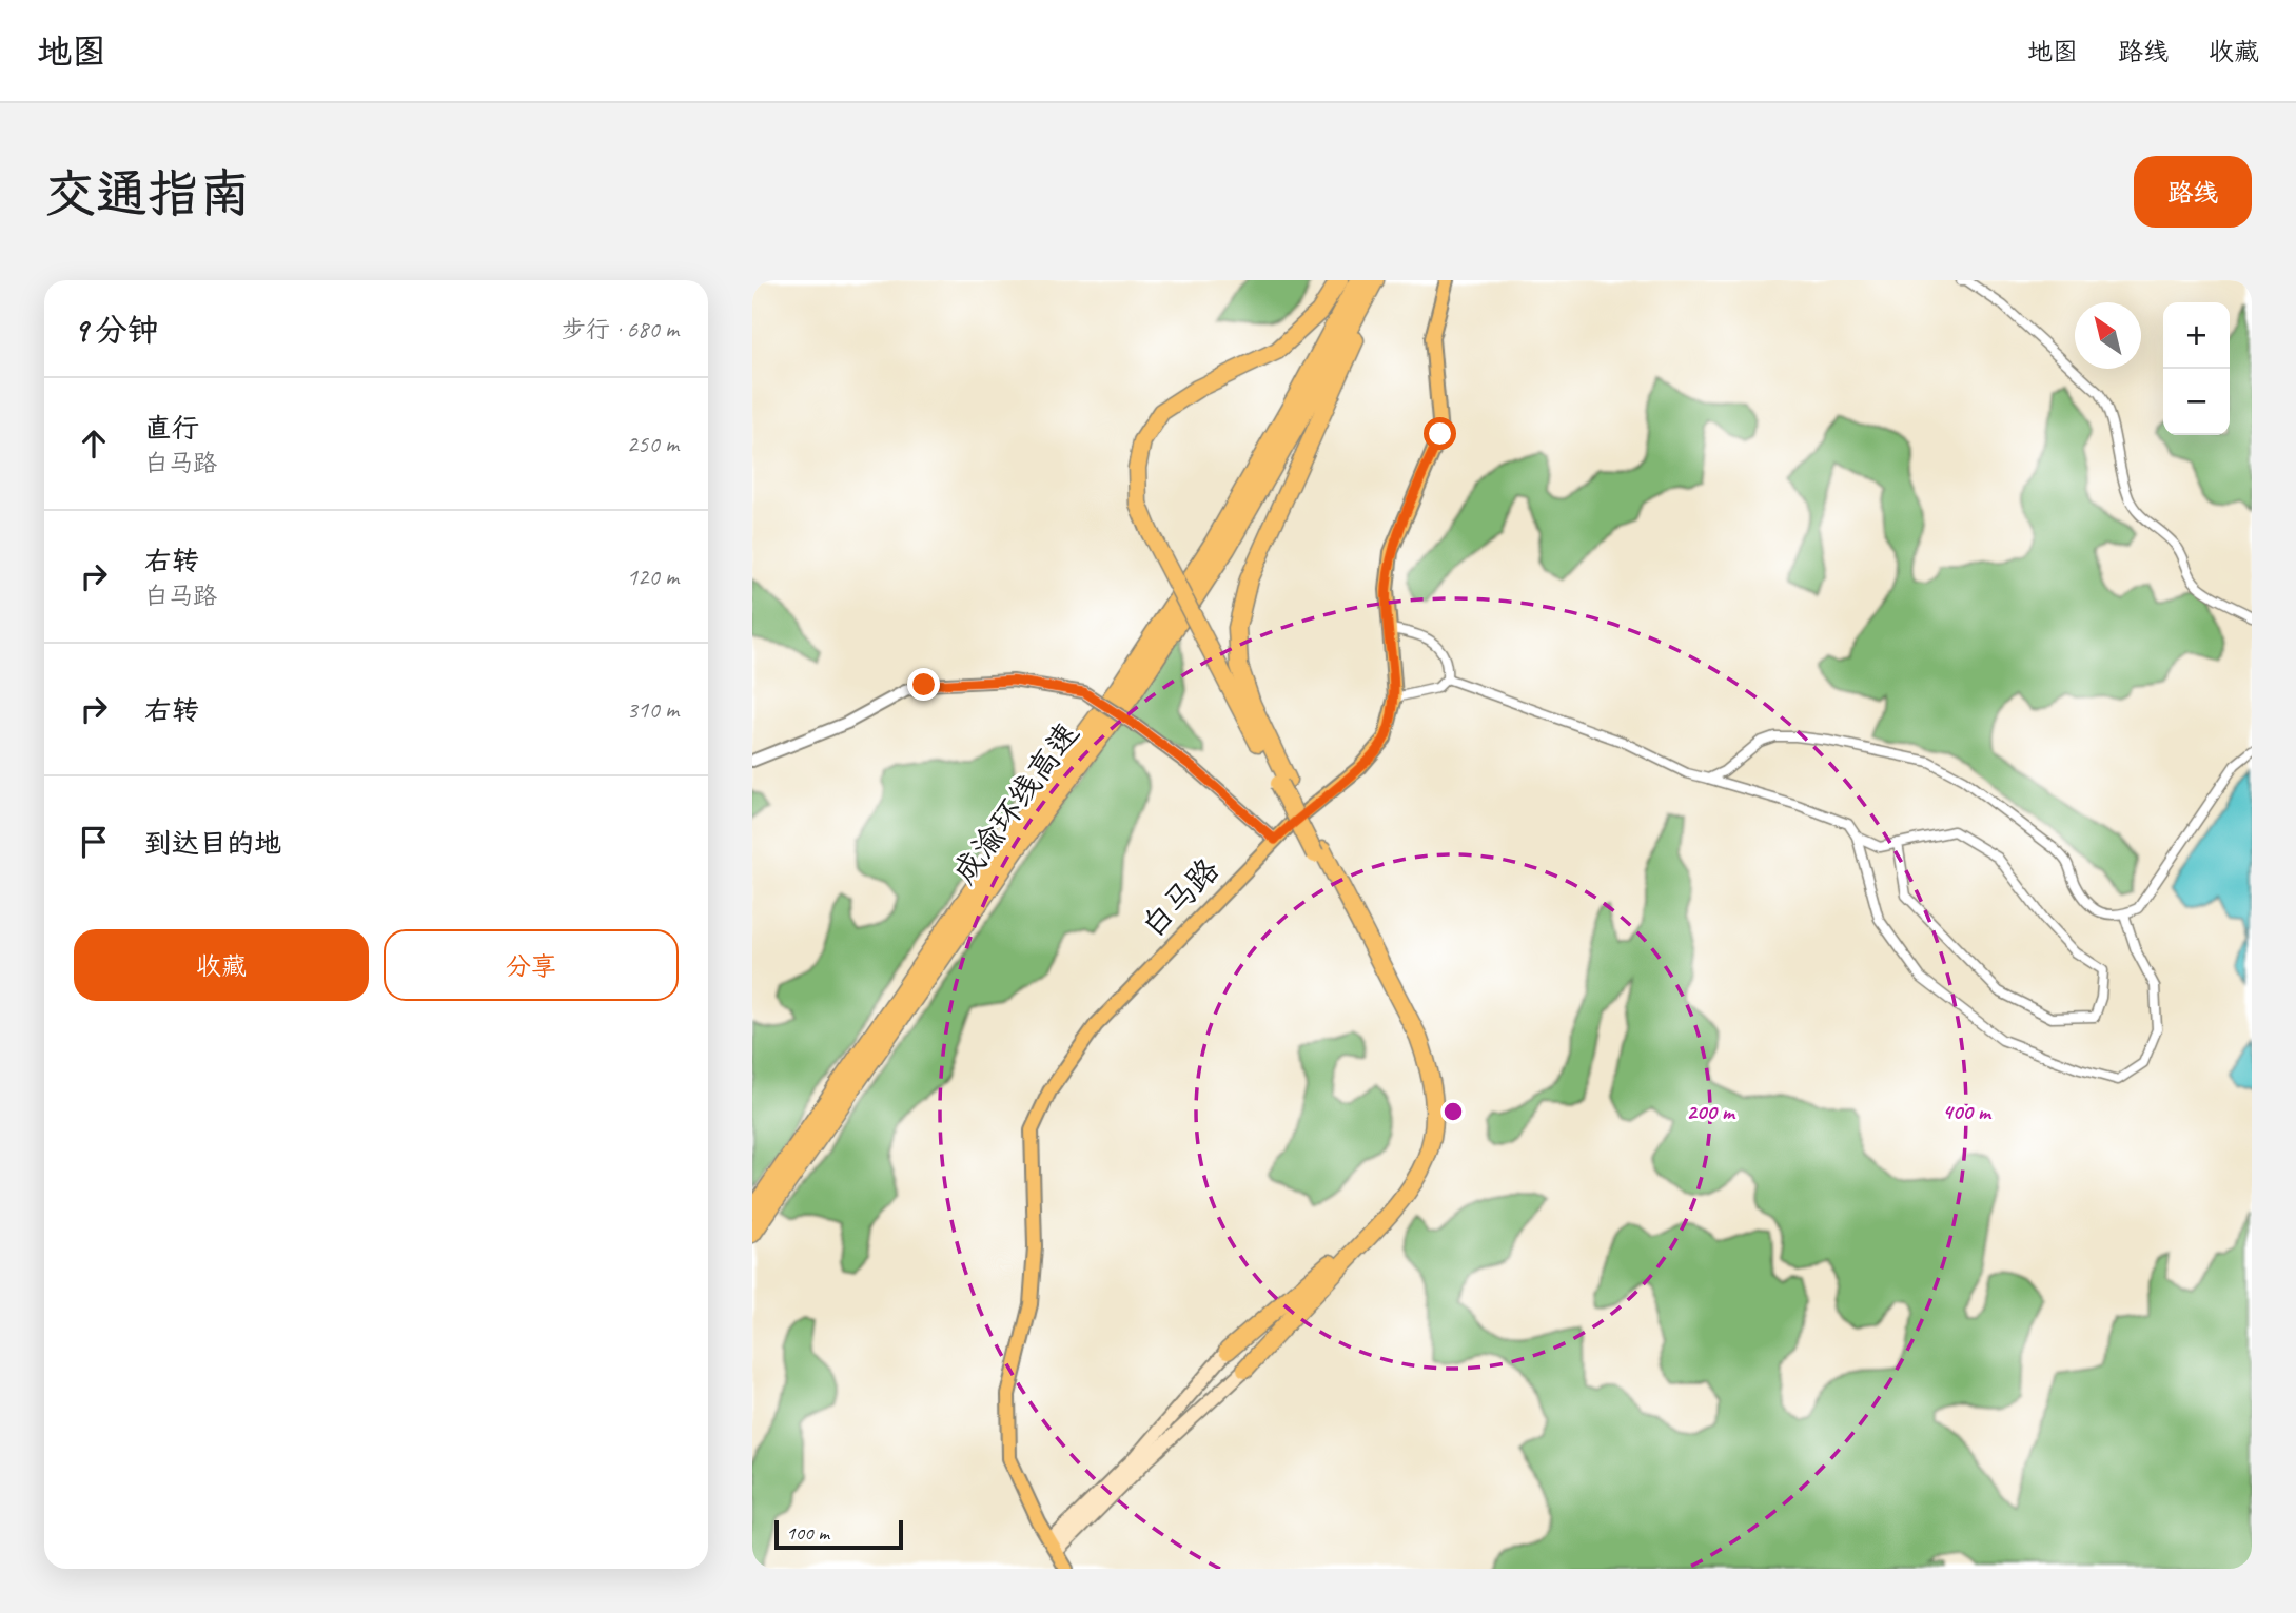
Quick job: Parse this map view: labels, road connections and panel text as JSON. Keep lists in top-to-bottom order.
{
  "streets": {
    "highway": ["成渝环线高速"],
    "main road": ["白马路"]
  },
  "scale_bar": "100 m",
  "north": "top left",
  "page": {
    "header": "地图",
    "nav": ["地图", "路线", "收藏"],
    "buttons": [
      "路线",
      ["收藏", "分享"]
    ],
    "title": "交通指南",
    "heading": ["9 分钟", "步行 · 680 m"],
    "map_buttons": ["+", "−"],
    "list": [
      ["直行", "白马路", "250 m"],
      ["右转", "白马路", "120 m"],
      ["右转", "310 m"],
      "到达目的地"
    ],
    "scale": "100 m"
  },
  "rings": ["200 m", "400 m"]
}
